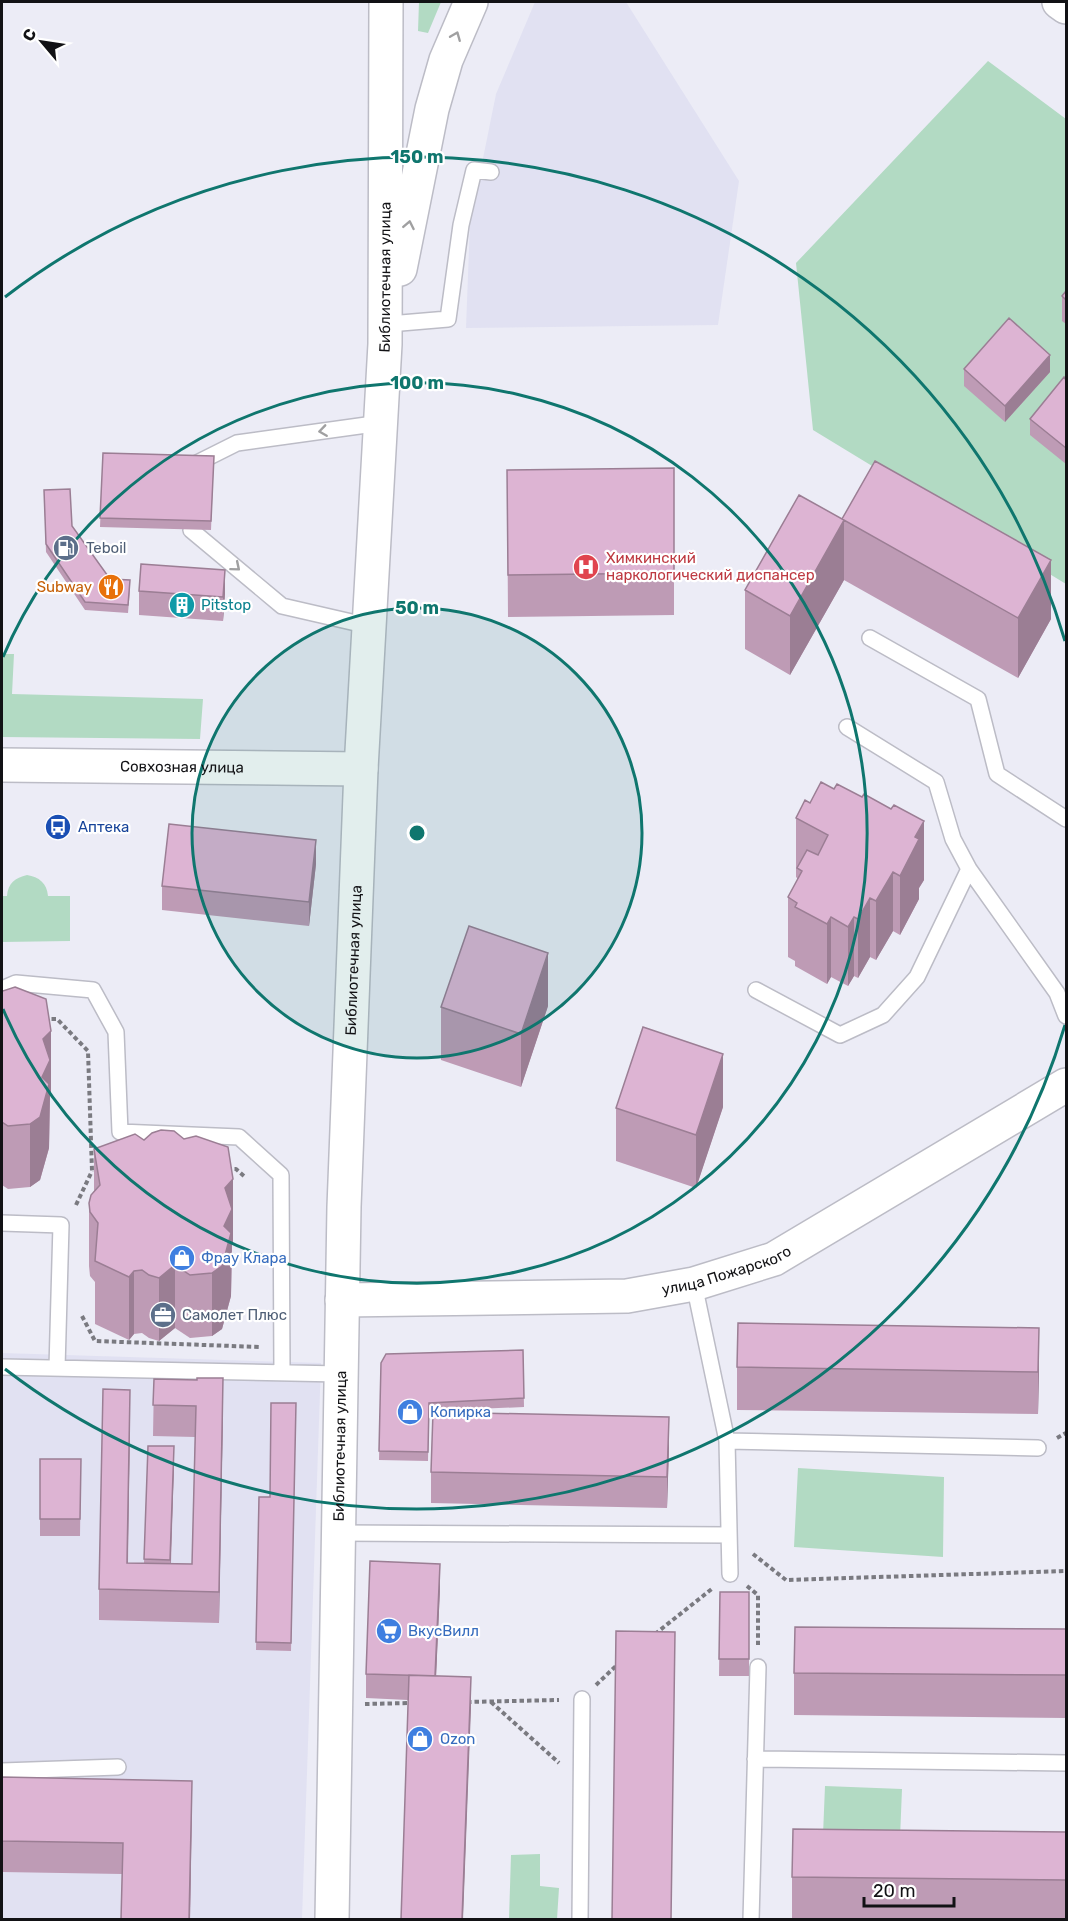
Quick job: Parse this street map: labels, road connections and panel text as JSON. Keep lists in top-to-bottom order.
{
  "streets": {
    "street": ["Библиотечная улица", "Совхозная улица", "улица Пожарского"]
  },
  "crossings": [
    ["Библиотечная улица", "Совхозная улица"],
    ["Библиотечная улица", "улица Пожарского"]
  ],
  "places": {
    "fuel station": ["Teboil"],
    "hospital": ["Химкинский наркологический диспансер"],
    "restaurant": ["Subway"],
    "building": ["Pitstop"],
    "bus stop": ["Аптека"],
    "shop": ["Фрау Клара", "Копирка", "Ozon"],
    "office": ["Самолет Плюс"],
    "supermarket": ["ВкусВилл"]
  },
  "scale_bar": "20 m",
  "north": "top left",
  "rings": ["150 m", "100 m", "50 m"]
}
